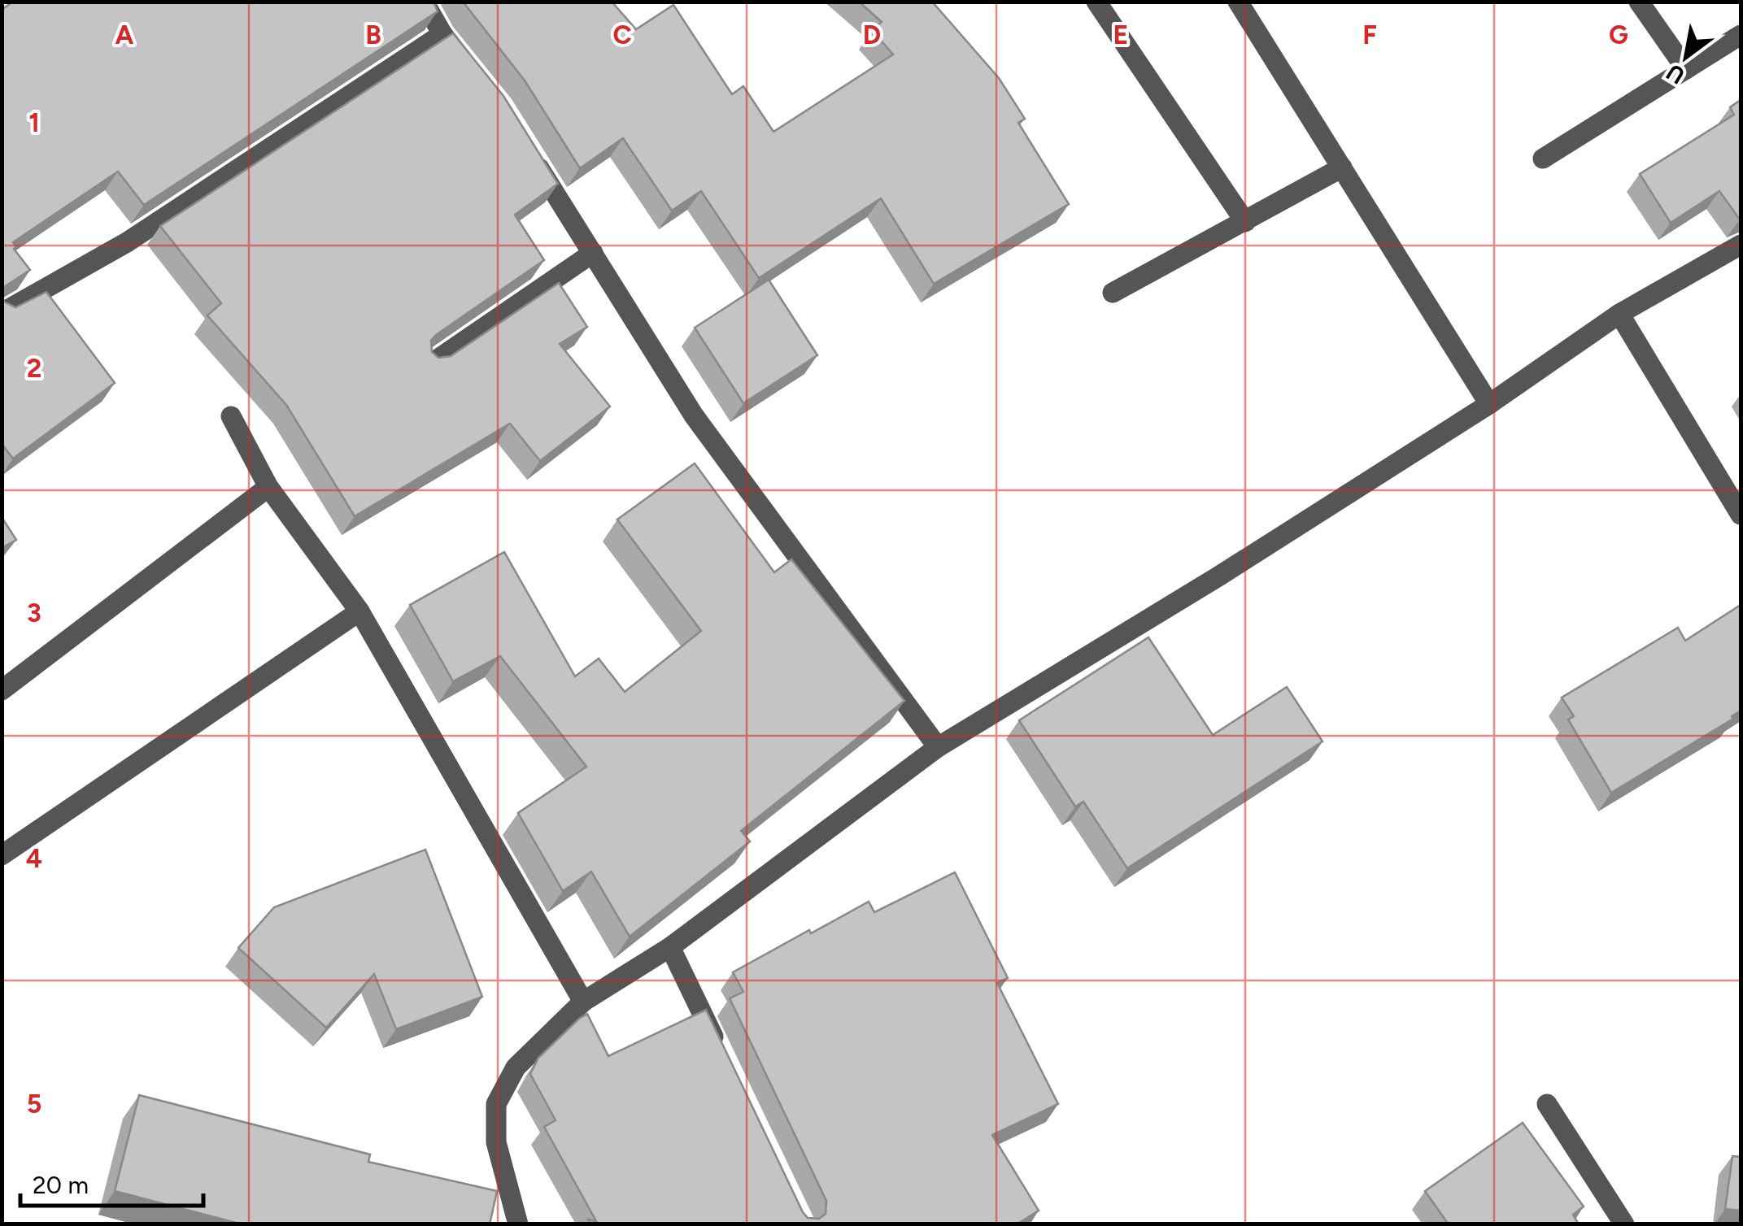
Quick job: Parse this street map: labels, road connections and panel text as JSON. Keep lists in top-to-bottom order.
{
  "scale_bar": "20 m",
  "north": "bottom left",
  "grid": {
    "columns": [
      "A",
      "B",
      "C",
      "D",
      "E",
      "F",
      "G"
    ],
    "rows": [
      "1",
      "2",
      "3",
      "4",
      "5"
    ]
  }
}
